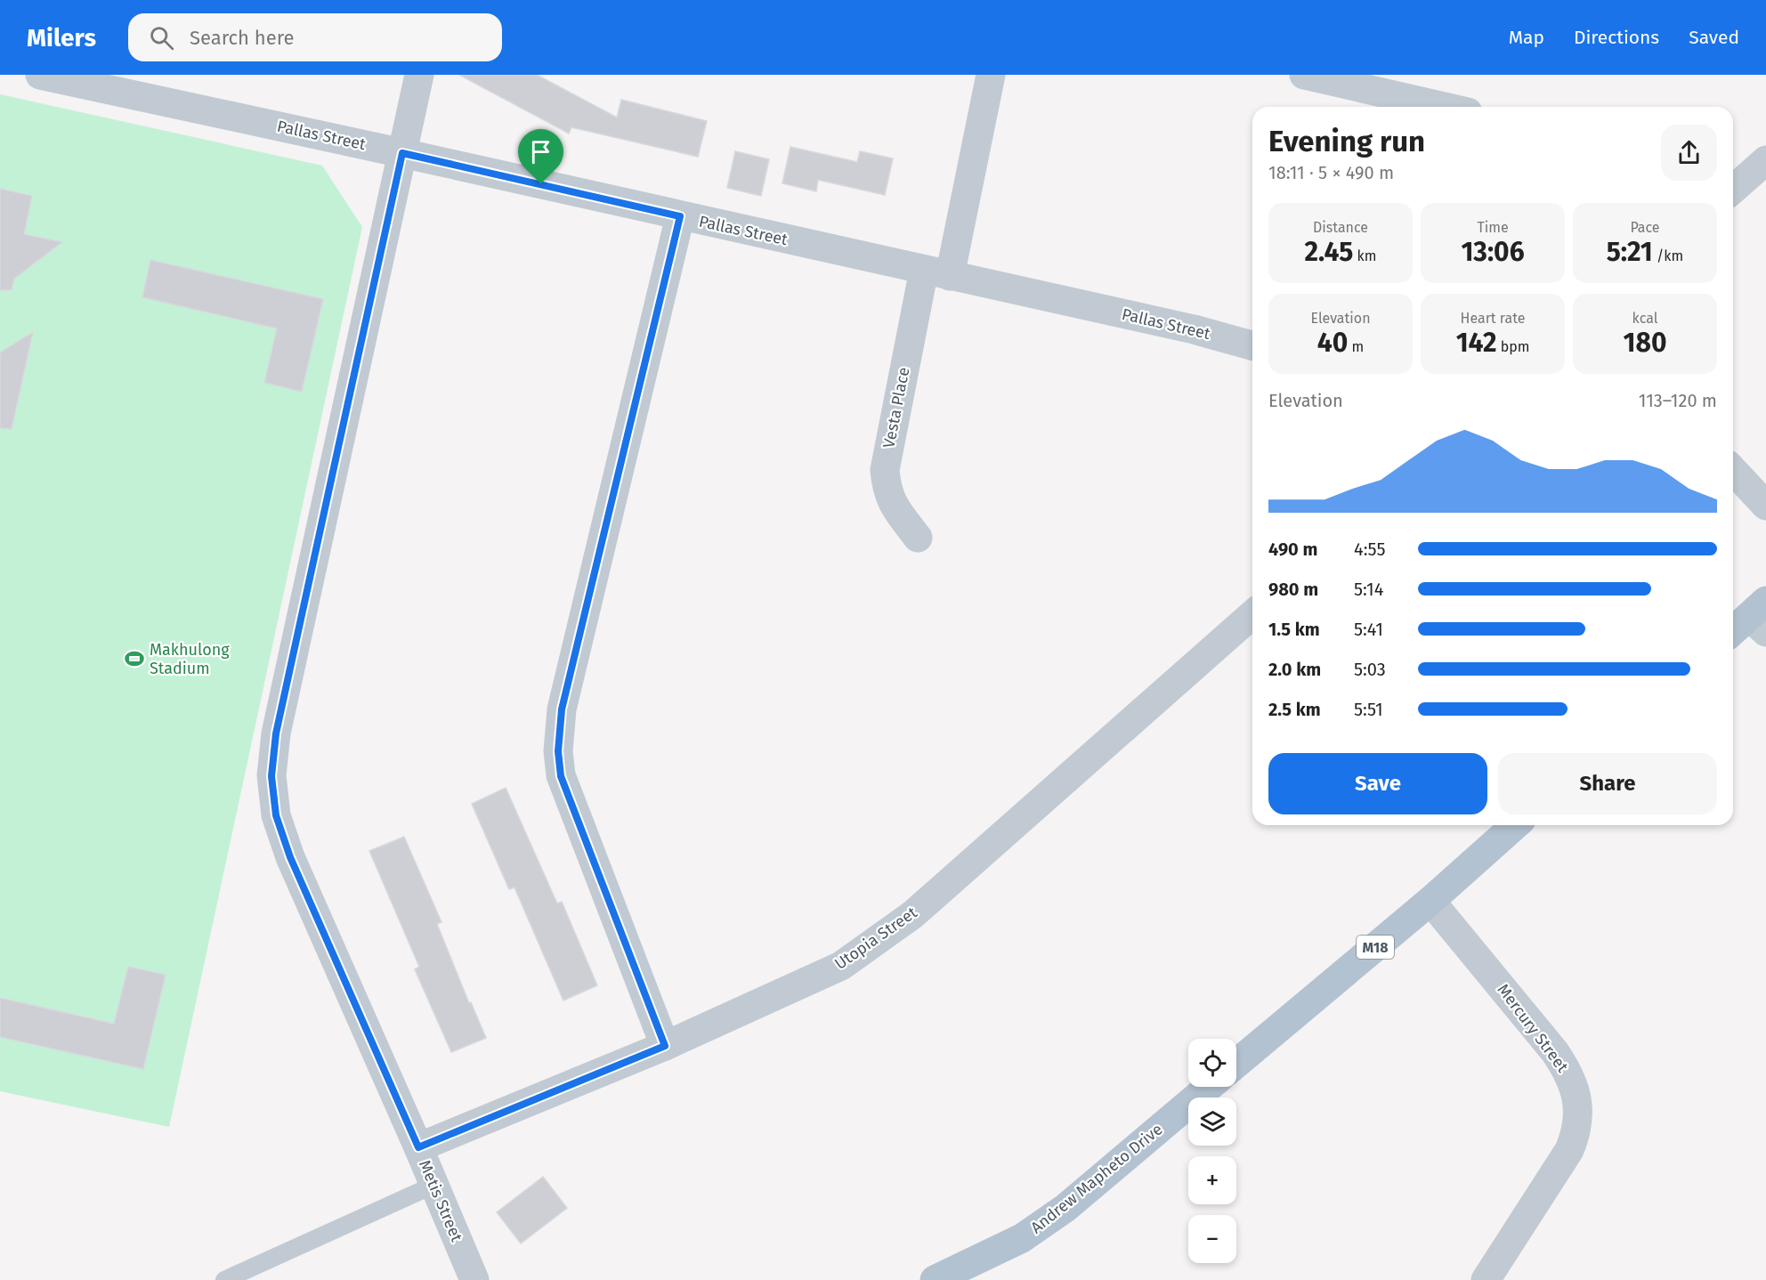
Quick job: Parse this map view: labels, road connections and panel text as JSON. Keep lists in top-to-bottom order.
{
  "streets": {
    "main road": ["M18", "Andrew Mapheto Drive"],
    "street": [
      "Pallas Street",
      "Vesta Place",
      "Utopia Street",
      "Mercury Street",
      "Metis Street"
    ]
  },
  "crossings": [
    ["Pallas Street", "Vesta Place"],
    ["Pallas Street", "Metis Street"],
    ["Utopia Street", "Metis Street"],
    ["M18", "Mercury Street"]
  ],
  "places": {
    "sports": ["Makhulong Stadium"]
  },
  "page": {
    "header": "Milers",
    "search": "Search here",
    "nav": ["Map", "Directions", "Saved"],
    "heading": ["Evening run", "18:11 · 5 × 490 m"],
    "stats": [
      ["Distance", "2.45 km"],
      ["Time", "13:06"],
      ["Pace", "5:21 /km"],
      ["Elevation", "40 m"],
      ["Heart rate", "142 bpm"],
      ["kcal", "180"]
    ],
    "chart": ["Elevation", "113–120 m"],
    "list": [
      {
        "name": "490 m",
        "note": "4:55"
      },
      {
        "name": "980 m",
        "note": "5:14"
      },
      {
        "name": "1.5 km",
        "note": "5:41"
      },
      {
        "name": "2.0 km",
        "note": "5:03"
      },
      {
        "name": "2.5 km",
        "note": "5:51"
      }
    ],
    "buttons": ["Save", "Share"],
    "map_buttons": ["+", "−"]
  }
}
